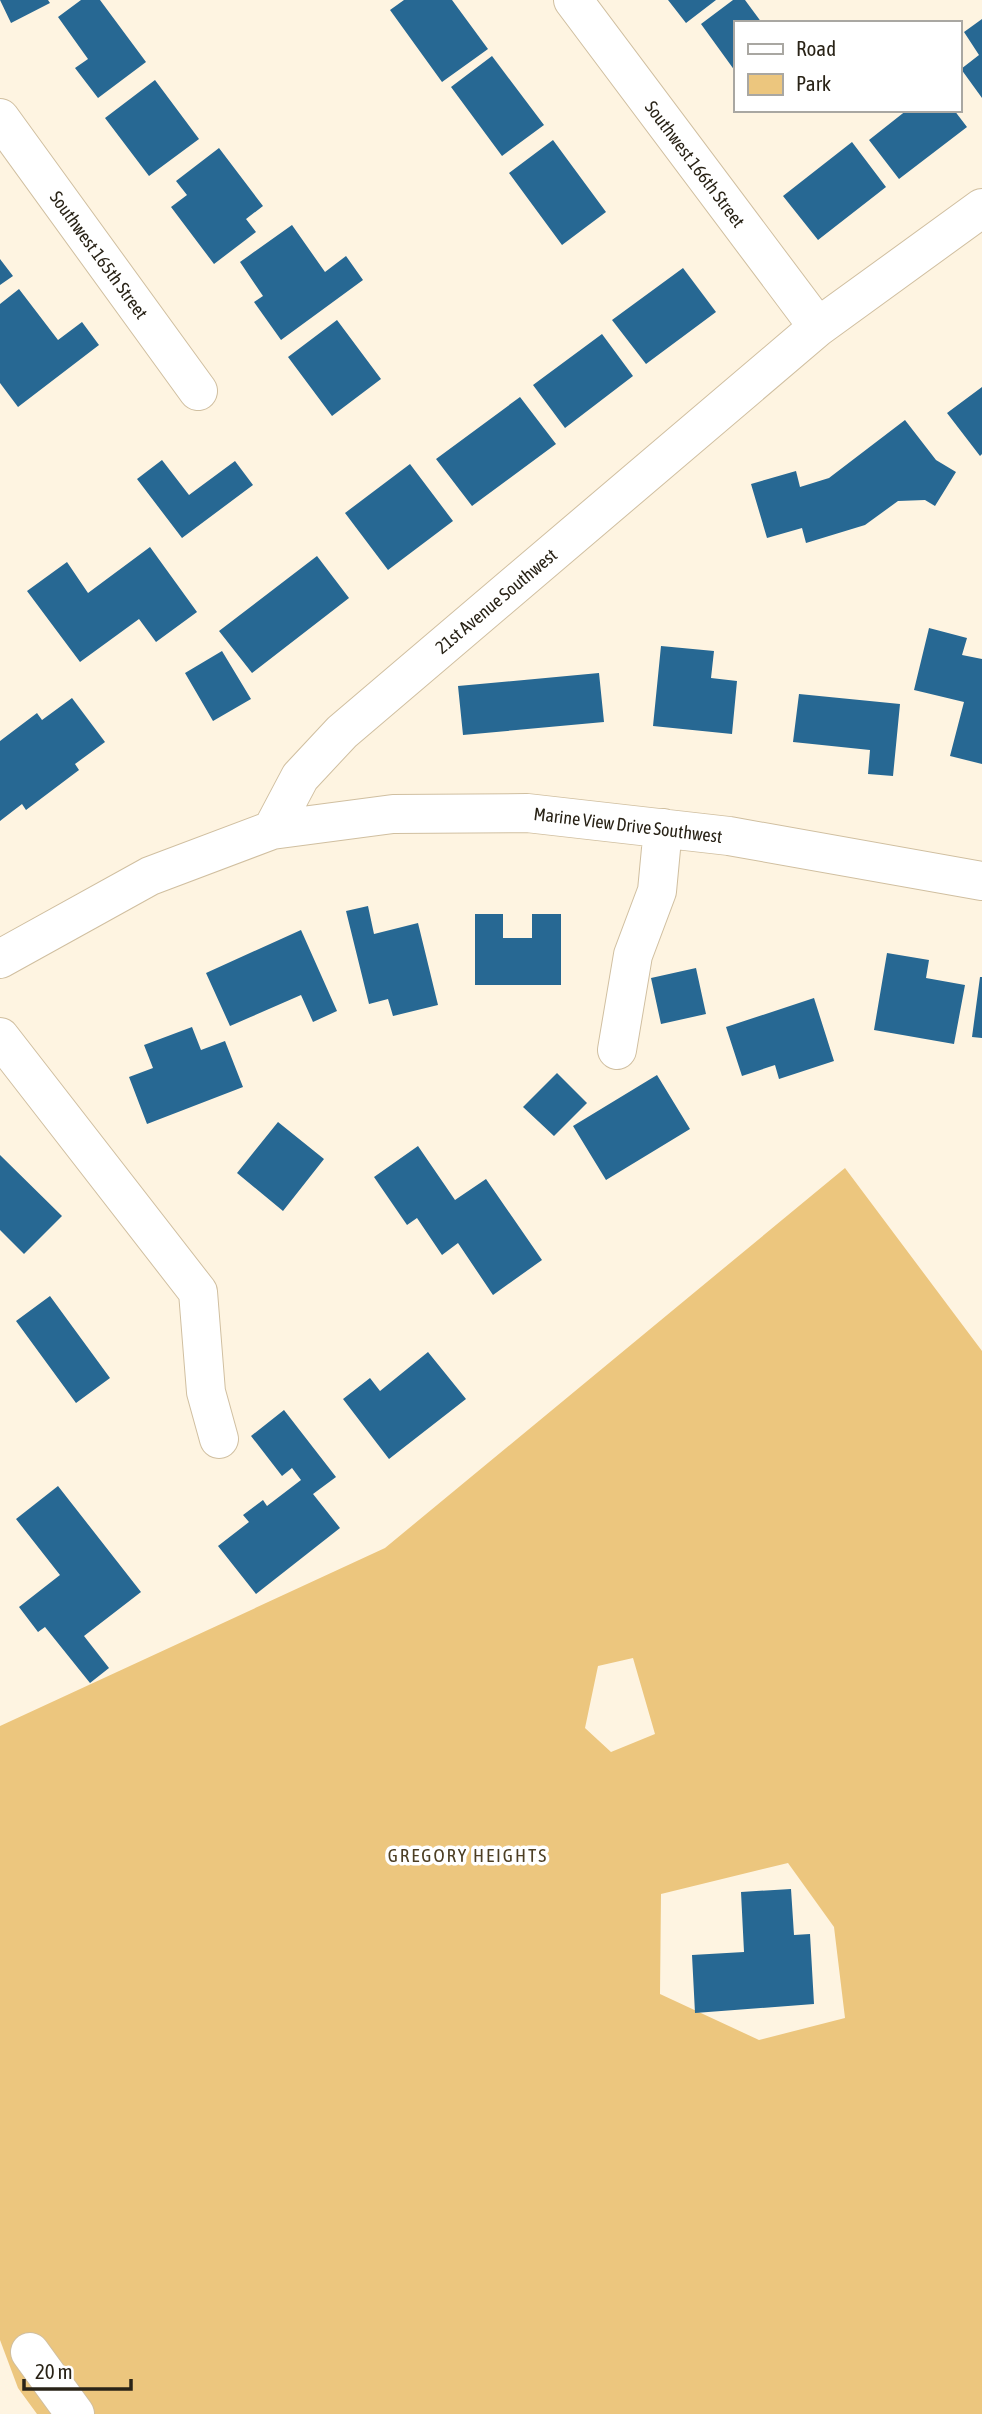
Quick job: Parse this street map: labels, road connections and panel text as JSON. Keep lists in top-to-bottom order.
{
  "streets": {
    "street": [
      "Southwest 166th Street",
      "Southwest 165th Street",
      "21st Avenue Southwest",
      "Marine View Drive Southwest"
    ]
  },
  "crossings": [
    ["Southwest 166th Street", "21st Avenue Southwest"],
    ["21st Avenue Southwest", "Marine View Drive Southwest"]
  ],
  "districts": ["GREGORY HEIGHTS"],
  "legend": ["Road", "Park"],
  "scale_bar": "20 m"
}
